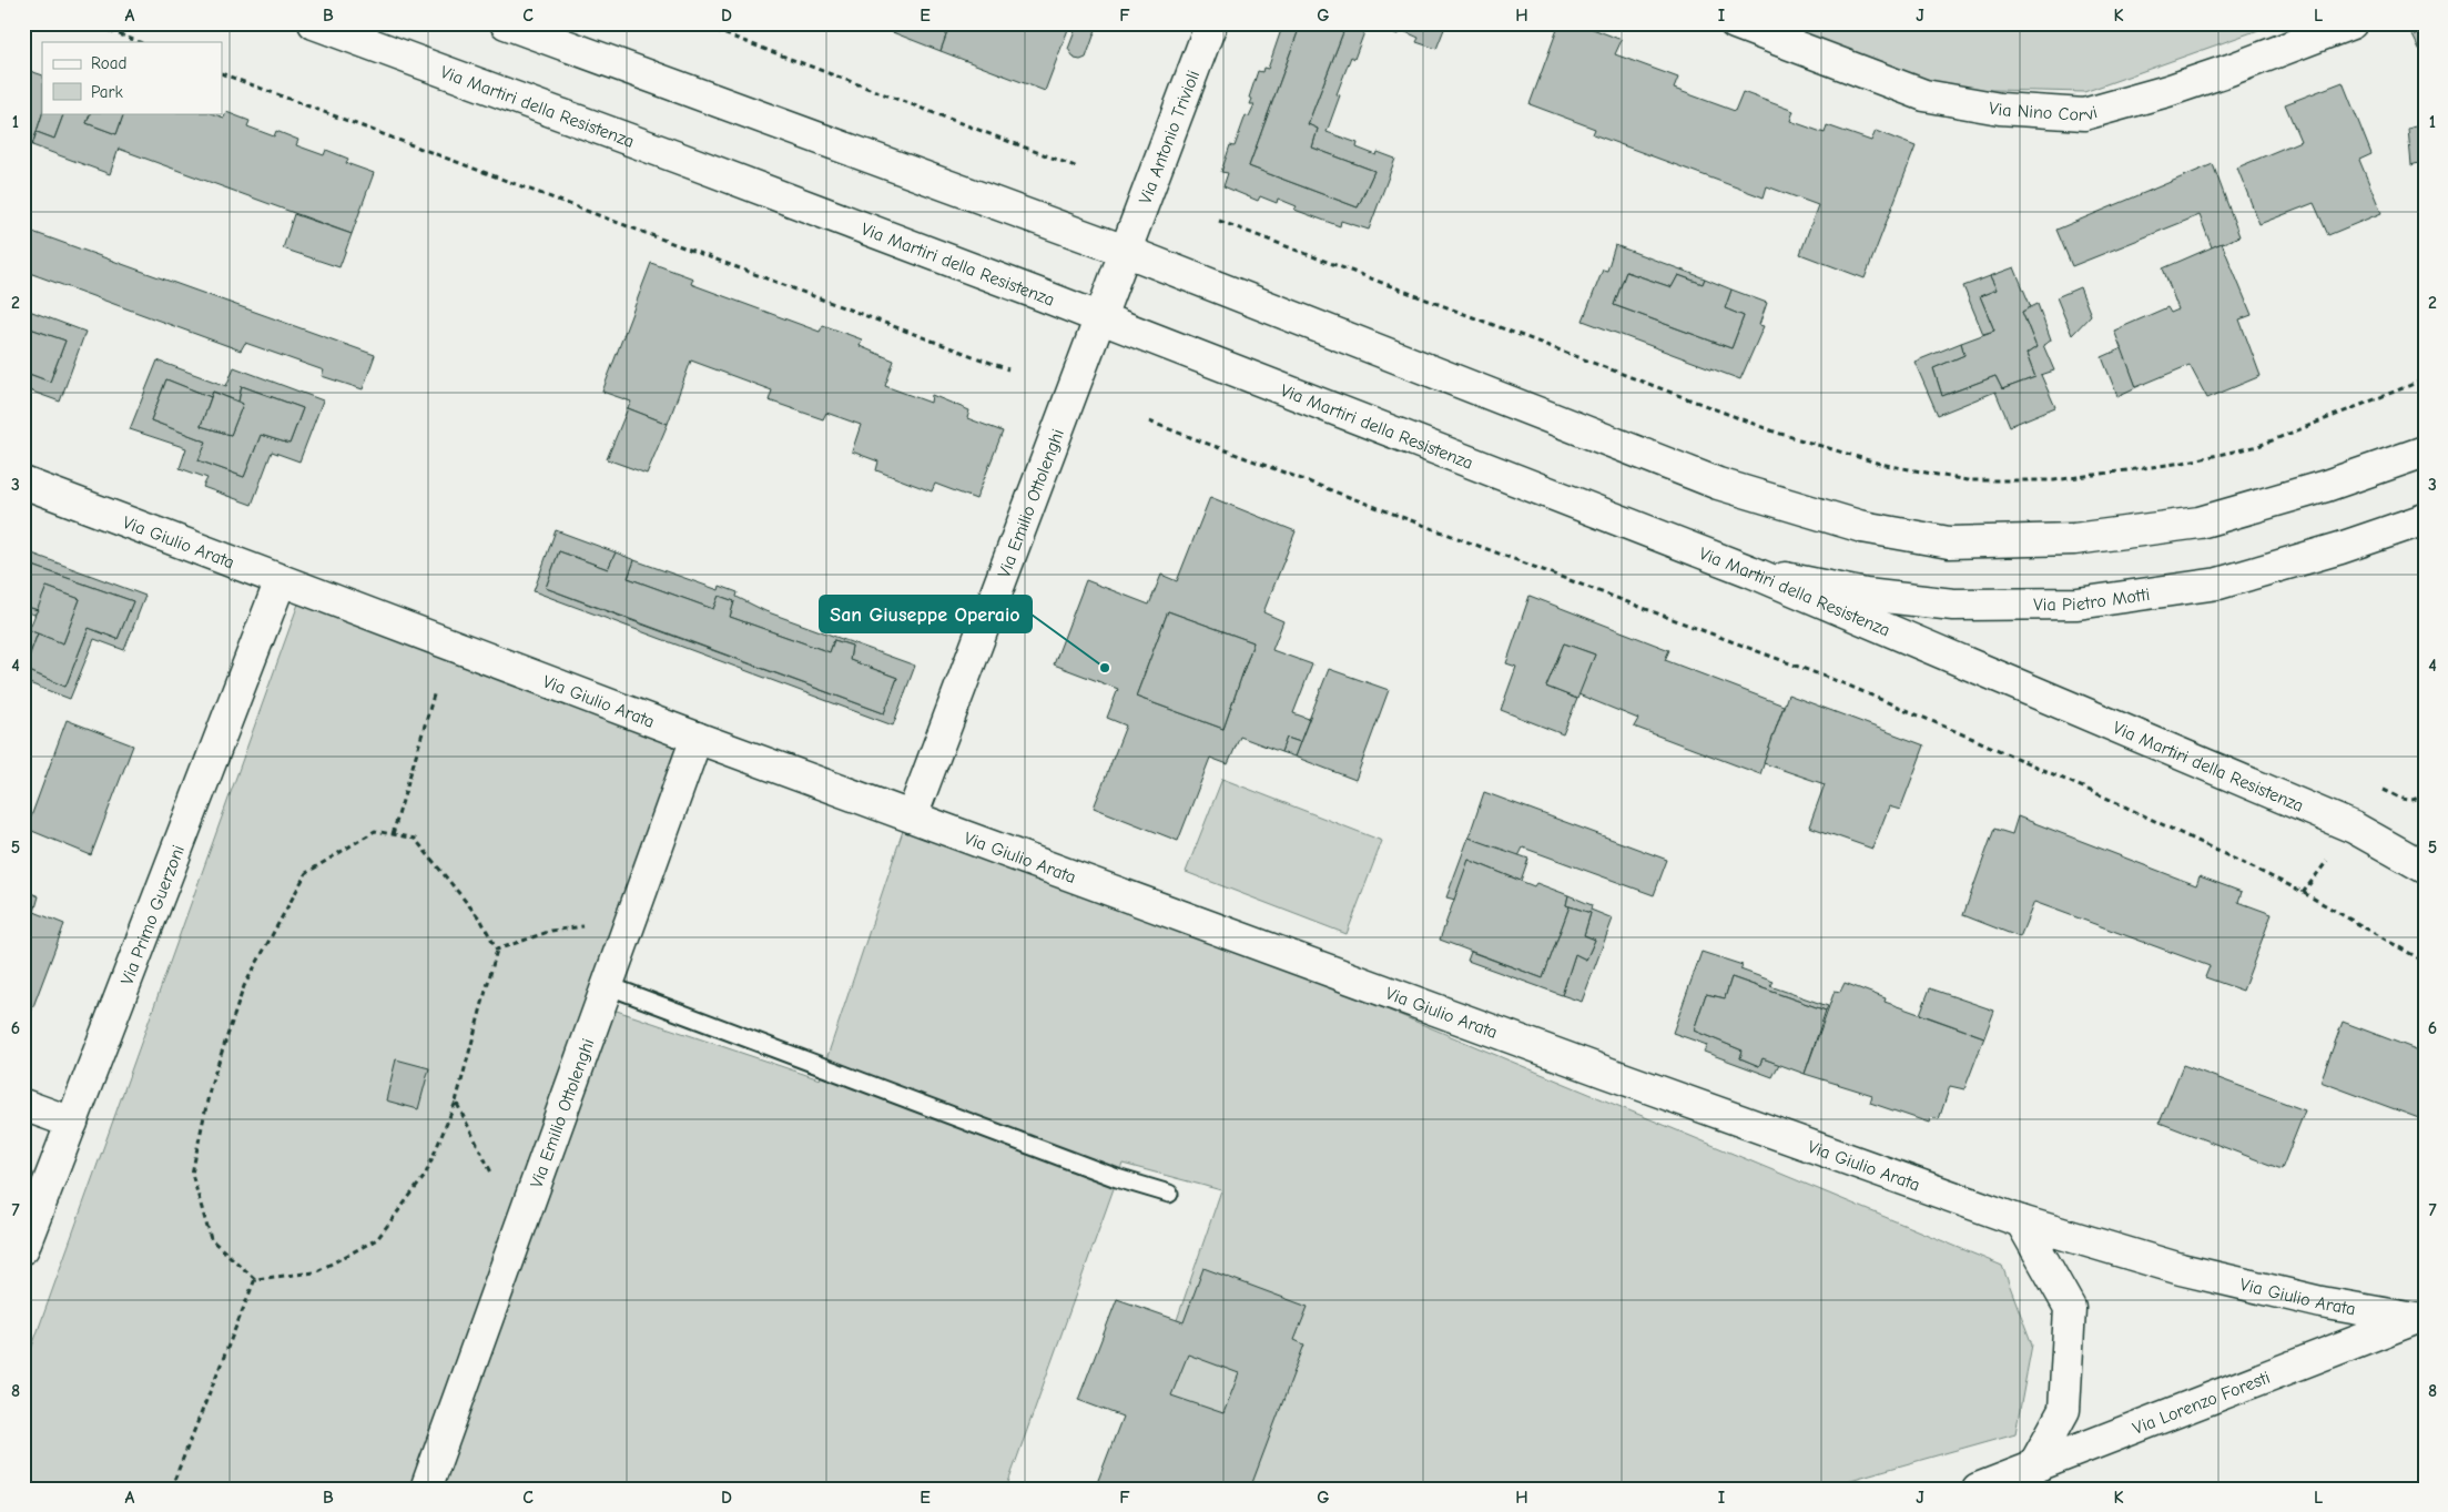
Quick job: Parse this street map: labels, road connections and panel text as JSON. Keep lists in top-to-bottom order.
{
  "streets": {
    "street": [
      "Via Martiri della Resistenza",
      "Via Nino Corvi",
      "Via Antonio Trivioli",
      "Via Emilio Ottolenghi",
      "Via Giulio Arata",
      "Via Pietro Motti",
      "Via Primo Guerzoni",
      "Via Lorenzo Foresti"
    ]
  },
  "crossings": [
    ["Via Martiri della Resistenza", "Via Emilio Ottolenghi"],
    ["Via Martiri della Resistenza", "Via Pietro Motti"],
    ["Via Antonio Trivioli", "Via Emilio Ottolenghi"],
    ["Via Emilio Ottolenghi", "Via Giulio Arata"],
    ["Via Giulio Arata", "Via Primo Guerzoni"],
    ["Via Giulio Arata", "Via Lorenzo Foresti"]
  ],
  "places": ["San Giuseppe Operaio"],
  "legend": ["Road", "Park"],
  "grid": {
    "columns": [
      "A",
      "B",
      "C",
      "D",
      "E",
      "F",
      "G",
      "H",
      "I",
      "J",
      "K",
      "L"
    ],
    "rows": [
      "1",
      "2",
      "3",
      "4",
      "5",
      "6",
      "7",
      "8"
    ]
  }
}
